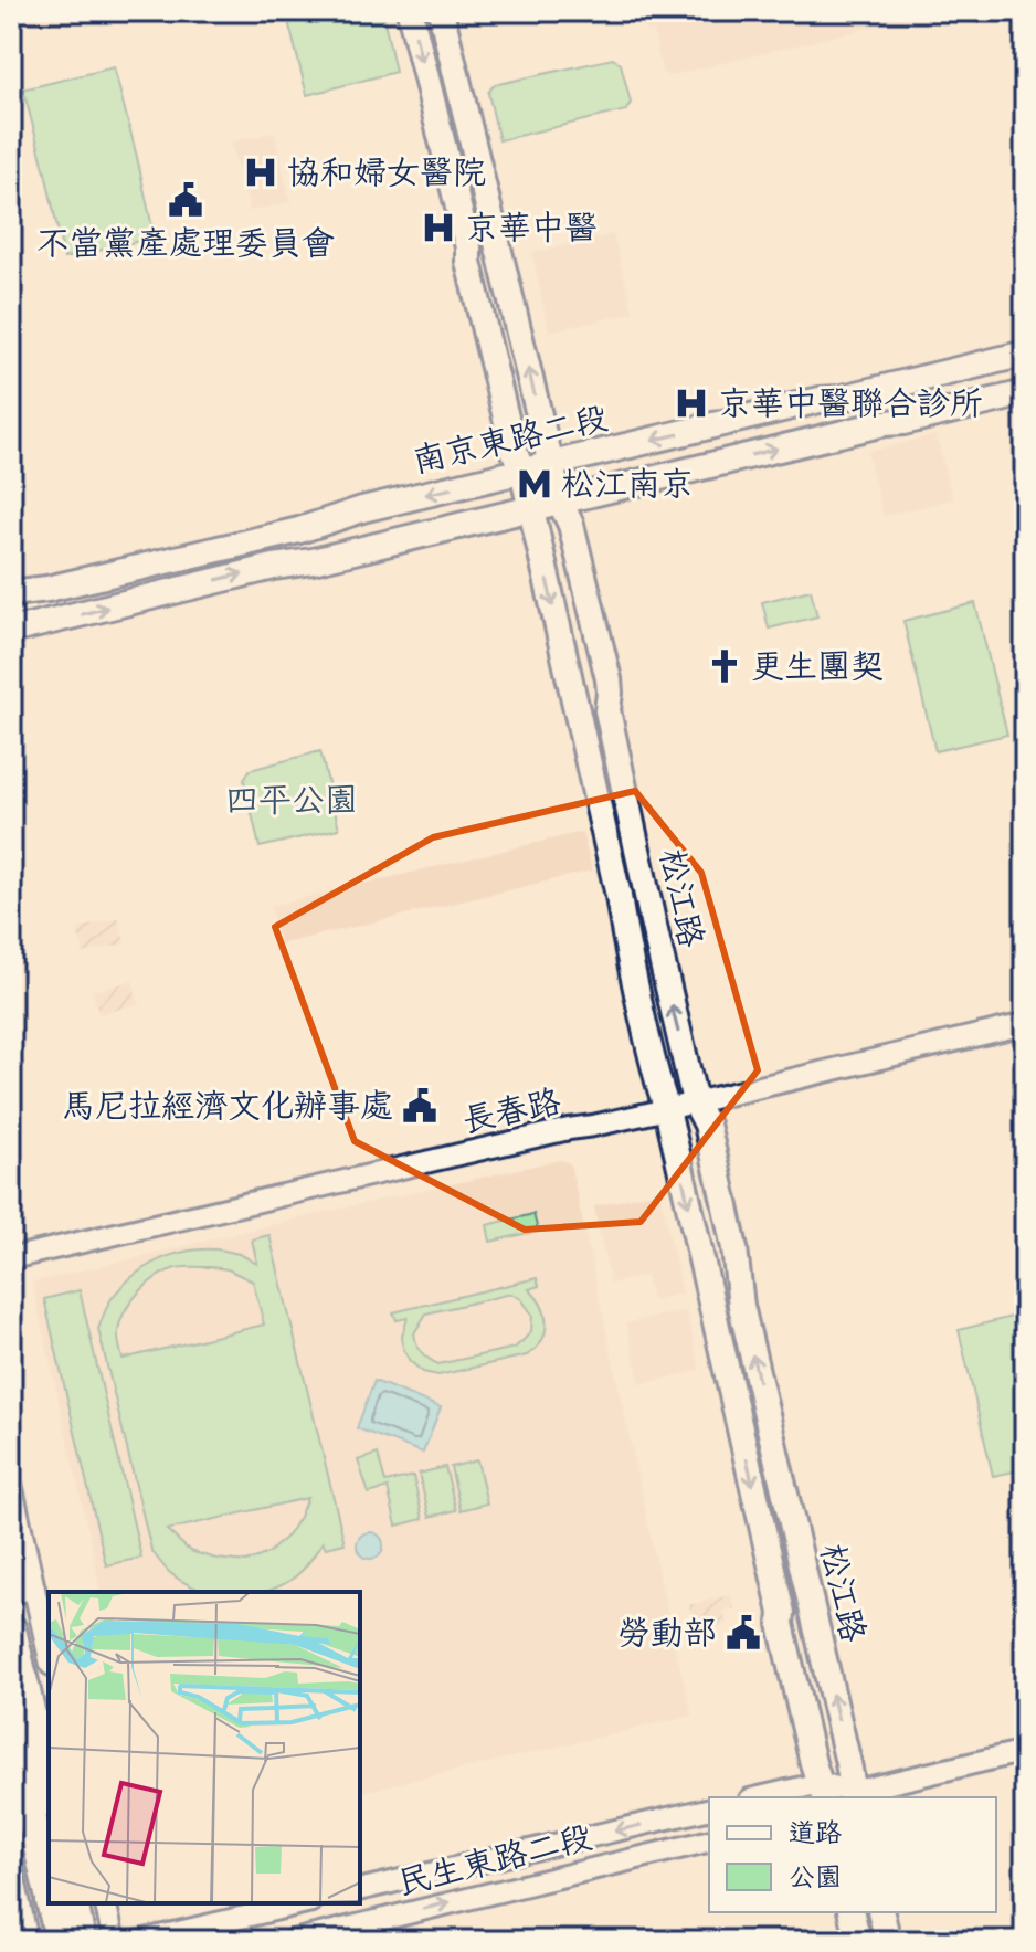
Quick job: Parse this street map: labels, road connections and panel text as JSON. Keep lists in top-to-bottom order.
{
  "streets": {
    "main road": ["南京東路二段", "松江路"],
    "street": ["長春路", "民生東路二段"]
  },
  "crossings": [
    ["南京東路二段", "松江路"],
    ["松江路", "長春路"]
  ],
  "parks": ["四平公園"],
  "places": {
    "hospital": ["協和婦女醫院", "京華中醫", "京華中醫聯合診所"],
    "public building": ["不當黨產處理委員會", "馬尼拉經濟文化辦事處", "勞動部"],
    "metro station": ["松江南京"],
    "church": ["更生團契"]
  },
  "legend": ["道路", "公園"]
}
